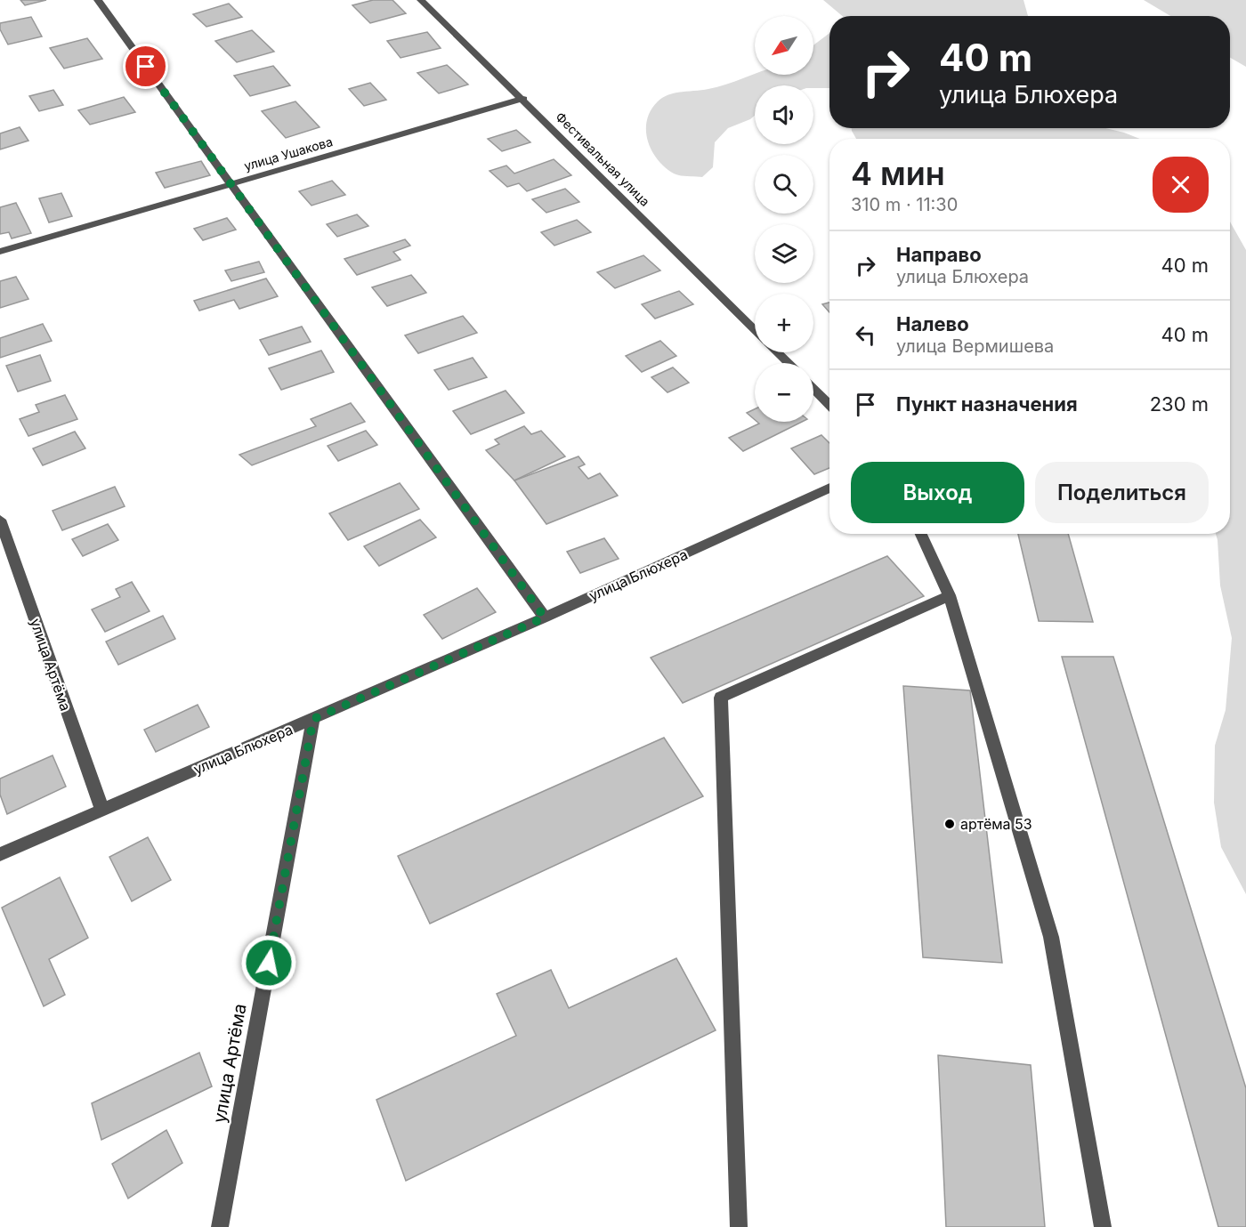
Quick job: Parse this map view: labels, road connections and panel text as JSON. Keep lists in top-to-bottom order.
{
  "streets": {
    "street": [
      "улица Ушакова",
      "Фестивальная улица",
      "улица Блюхера",
      "улица Артёма"
    ]
  },
  "crossings": [
    ["улица Ушакова", "Фестивальная улица"],
    ["улица Блюхера", "улица Артёма"]
  ],
  "places": ["артёма 53"],
  "north": "bottom left",
  "page": {
    "map_buttons": ["+", "−"],
    "turn": ["40 m", "улица Блюхера"],
    "heading": ["4 мин", "310 m · 11:30"],
    "list": [
      {
        "name": "Направо",
        "note": "улица Блюхера",
        "value": "40 m"
      },
      {
        "name": "Налево",
        "note": "улица Вермишева",
        "value": "40 m"
      },
      {
        "name": "Пункт назначения",
        "value": "230 m"
      }
    ],
    "buttons": ["Выход", "Поделиться"]
  }
}
